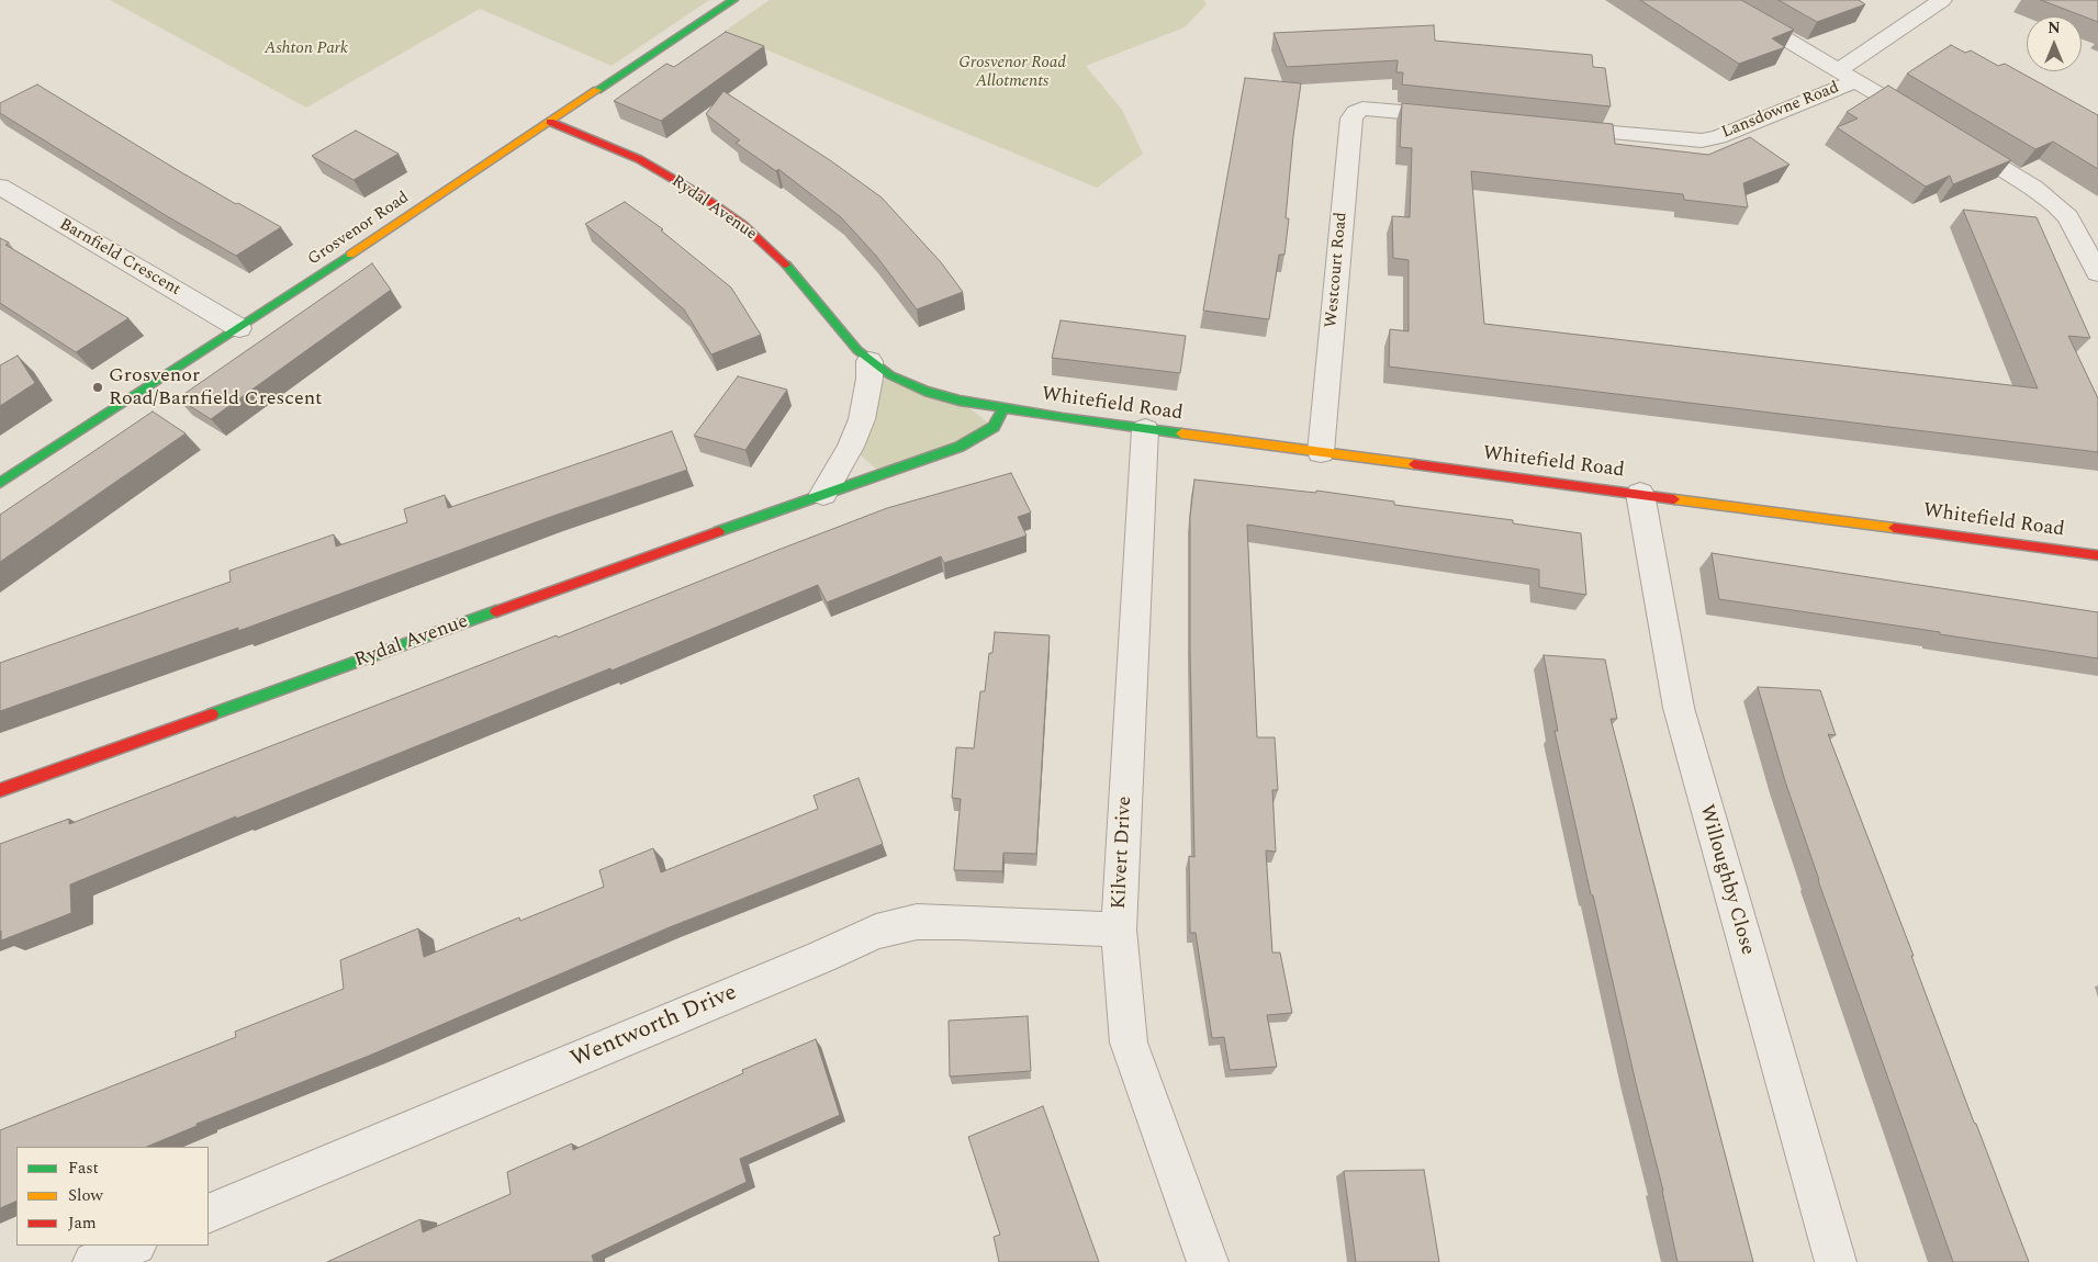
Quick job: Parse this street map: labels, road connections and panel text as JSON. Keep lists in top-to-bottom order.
{
  "streets": {
    "street": [
      "Lansdowne Road",
      "Rydal Avenue",
      "Grosvenor Road",
      "Barnfield Crescent",
      "Westcourt Road",
      "Whitefield Road",
      "Kilvert Drive",
      "Willoughby Close",
      "Wentworth Drive"
    ]
  },
  "crossings": [
    ["Rydal Avenue", "Grosvenor Road"],
    ["Rydal Avenue", "Whitefield Road"],
    ["Grosvenor Road", "Barnfield Crescent"],
    ["Westcourt Road", "Whitefield Road"],
    ["Whitefield Road", "Kilvert Drive"],
    ["Whitefield Road", "Willoughby Close"],
    ["Kilvert Drive", "Wentworth Drive"]
  ],
  "parks": ["Ashton Park", "Grosvenor Road Allotments"],
  "places": ["Grosvenor Road/Barnfield Crescent"],
  "legend": ["Fast", "Slow", "Jam"],
  "north": "top"
}
